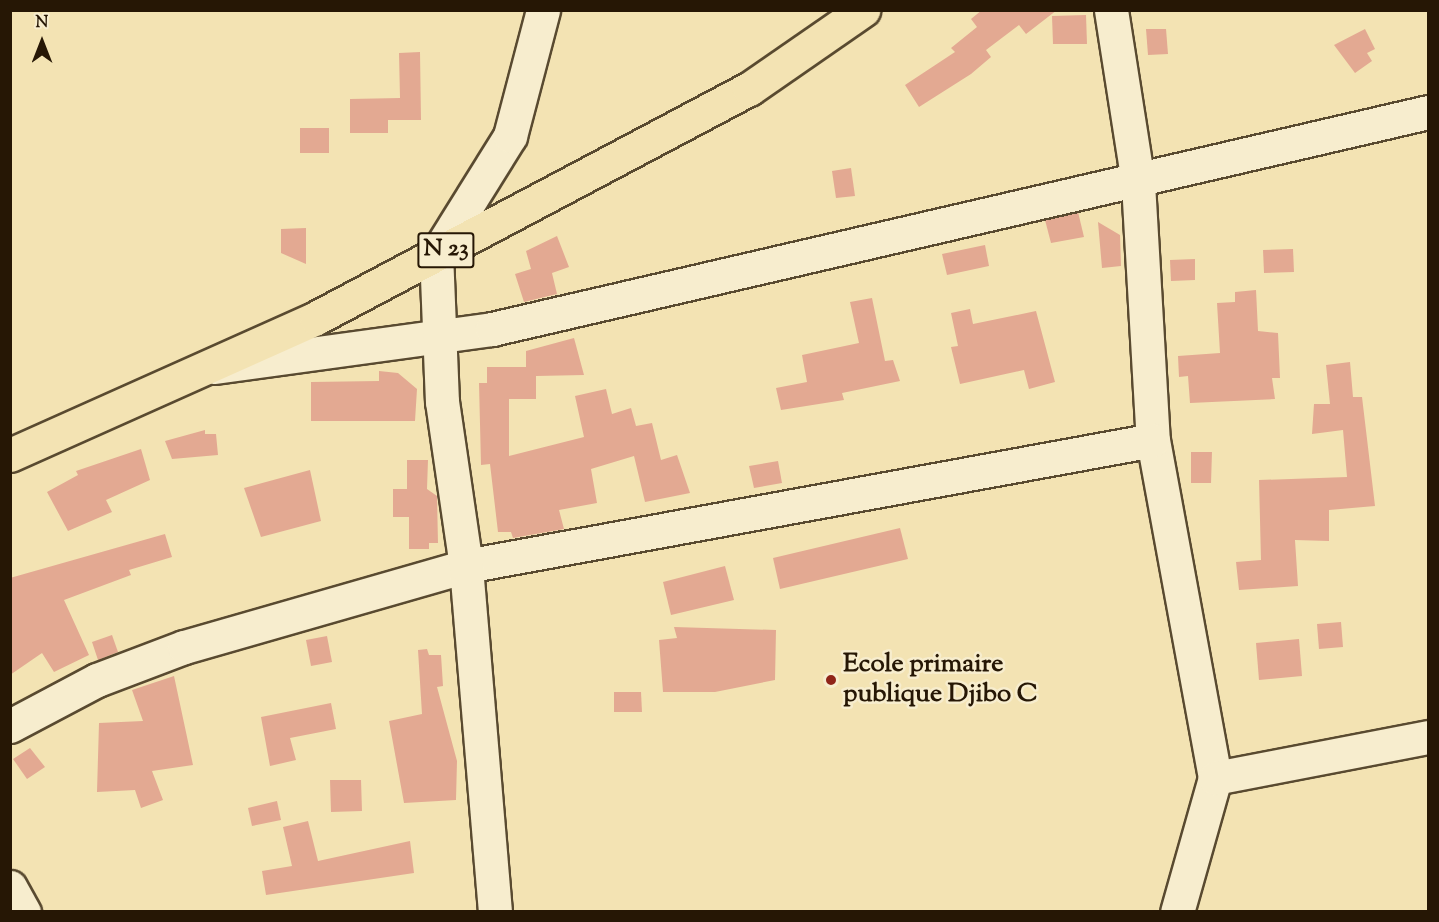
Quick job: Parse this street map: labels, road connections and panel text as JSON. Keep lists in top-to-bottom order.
{
  "streets": {
    "main road": ["N 23"]
  },
  "places": ["Ecole primaire publique Djibo C"],
  "north": "top"
}
